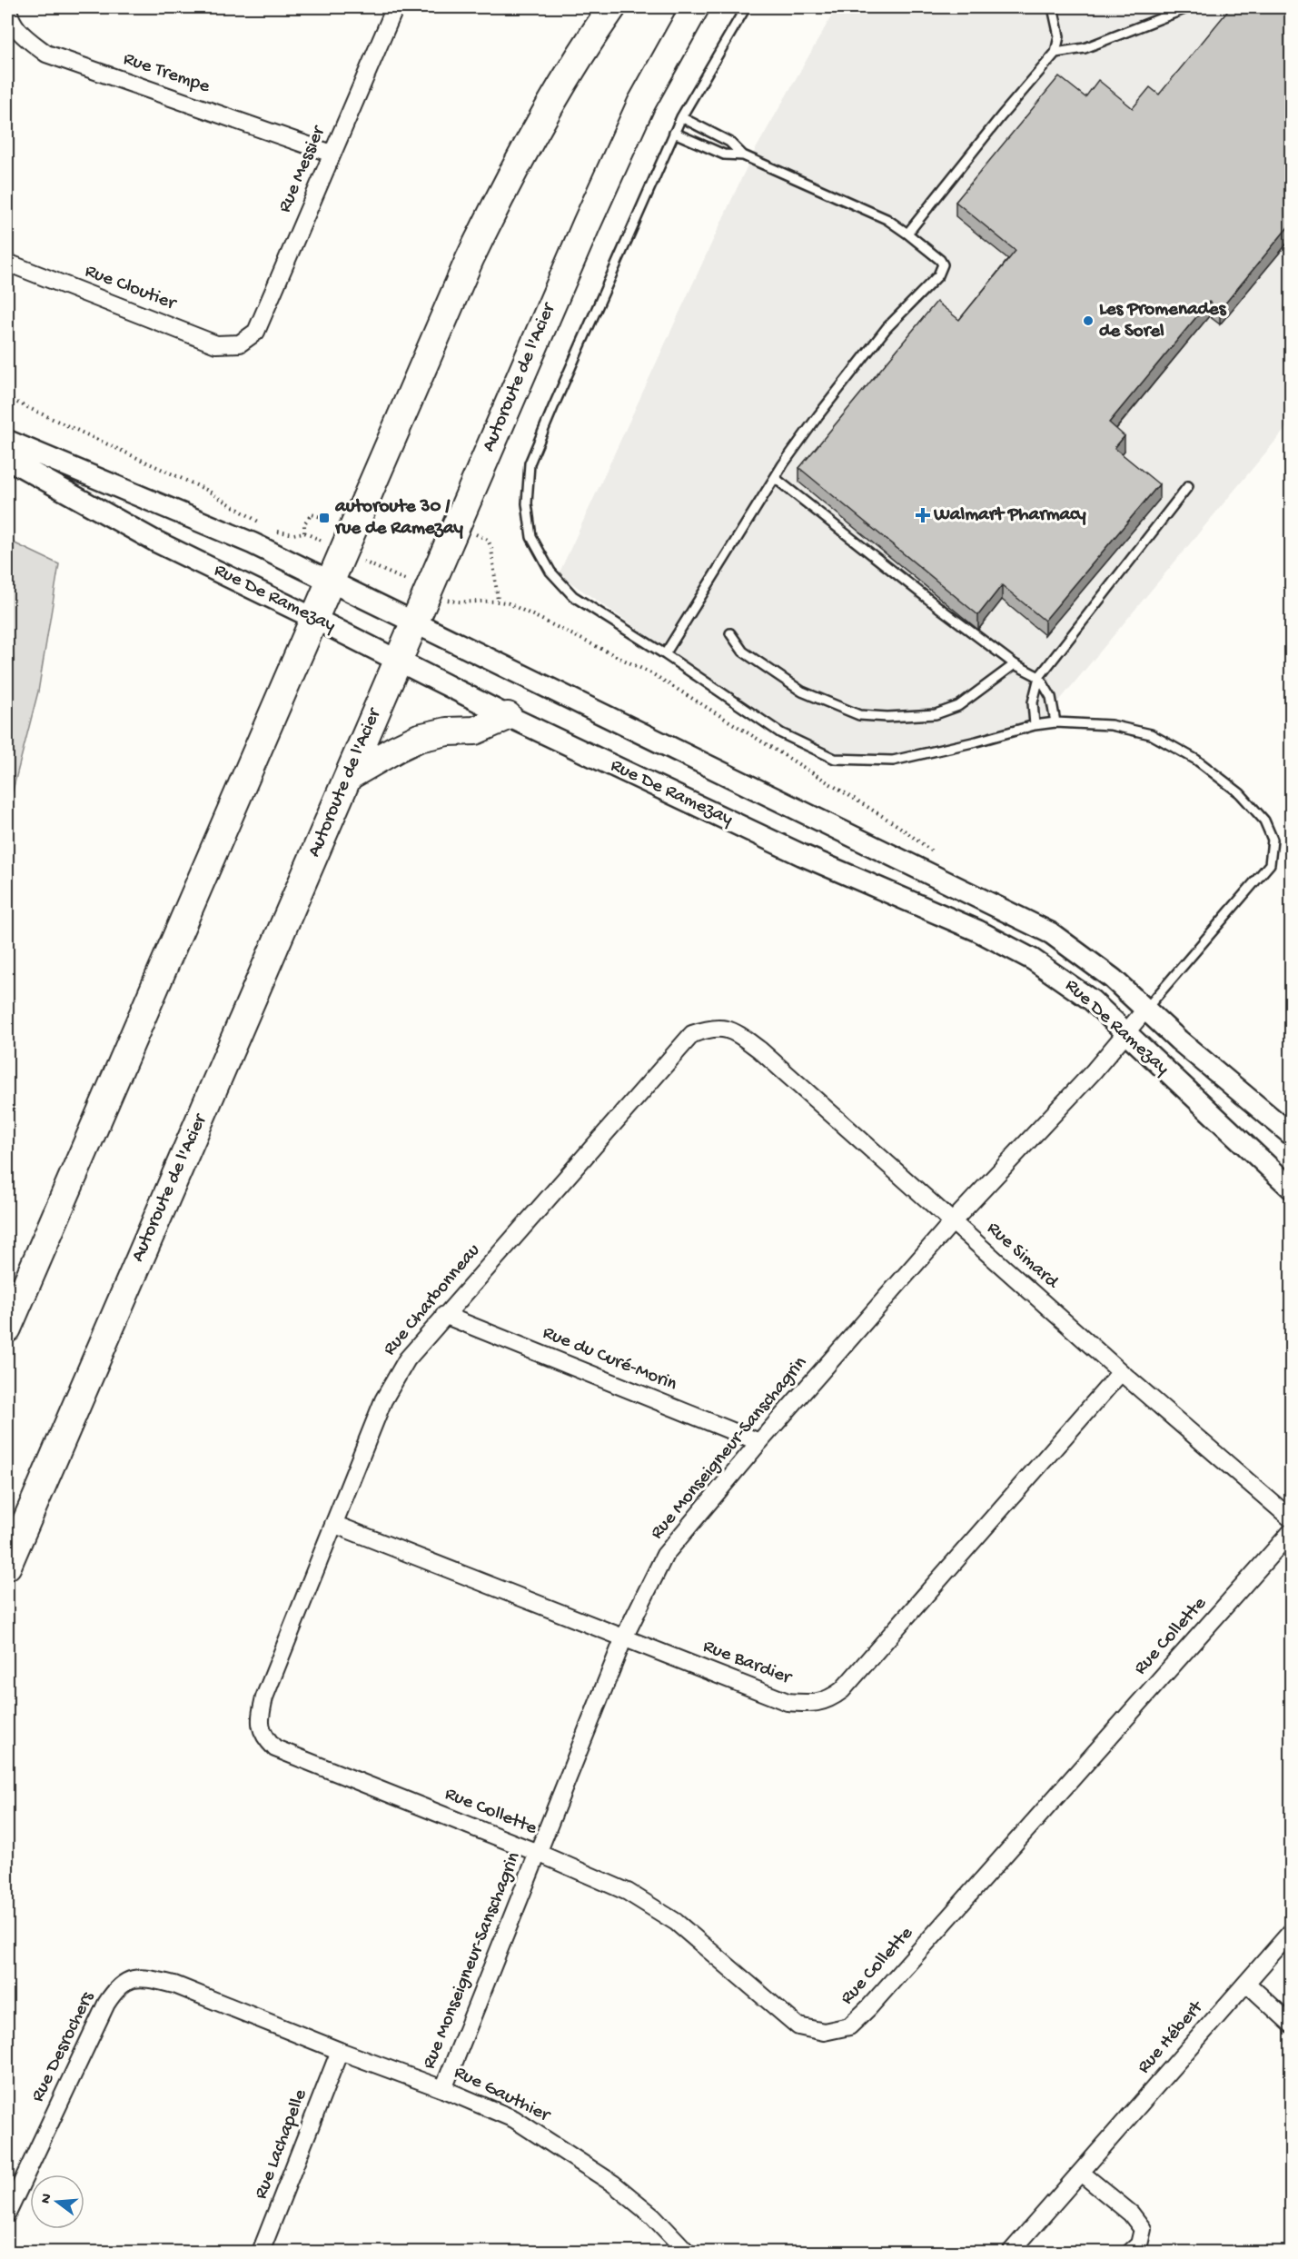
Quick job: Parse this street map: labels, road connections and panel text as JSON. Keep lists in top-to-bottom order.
{
  "streets": {
    "highway": ["Autoroute de l'Acier"],
    "street": [
      "Rue Trempe",
      "Rue Messier",
      "Rue Cloutier",
      "Rue De Ramezay",
      "Rue Simard",
      "Rue Charbonneau",
      "Rue du Curé-Morin",
      "Rue Monseigneur-Sanschagrin",
      "Rue Collette",
      "Rue Bardier",
      "Rue Hébert",
      "Rue Desrochers",
      "Rue Gauthier",
      "Rue Lachapelle"
    ]
  },
  "crossings": [
    ["Rue Trempe", "Rue Messier"],
    ["Rue Messier", "Rue Cloutier"],
    ["Autoroute de l'Acier", "Rue De Ramezay"],
    ["Rue De Ramezay", "Rue Monseigneur-Sanschagrin"],
    ["Rue Simard", "Rue Charbonneau"],
    ["Rue Simard", "Rue Monseigneur-Sanschagrin"],
    ["Rue Simard", "Rue Bardier"],
    ["Rue Charbonneau", "Rue du Curé-Morin"],
    ["Rue Charbonneau", "Rue Collette"],
    ["Rue Charbonneau", "Rue Bardier"],
    ["Rue du Curé-Morin", "Rue Monseigneur-Sanschagrin"],
    ["Rue Monseigneur-Sanschagrin", "Rue Collette"],
    ["Rue Monseigneur-Sanschagrin", "Rue Bardier"],
    ["Rue Monseigneur-Sanschagrin", "Rue Gauthier"],
    ["Rue Desrochers", "Rue Gauthier"],
    ["Rue Gauthier", "Rue Lachapelle"]
  ],
  "places": {
    "other": ["Les Promenades de Sorel"],
    "health": ["Walmart Pharmacy"],
    "transit": ["autoroute 30 / rue de Ramezay"]
  },
  "north": "left"
}
